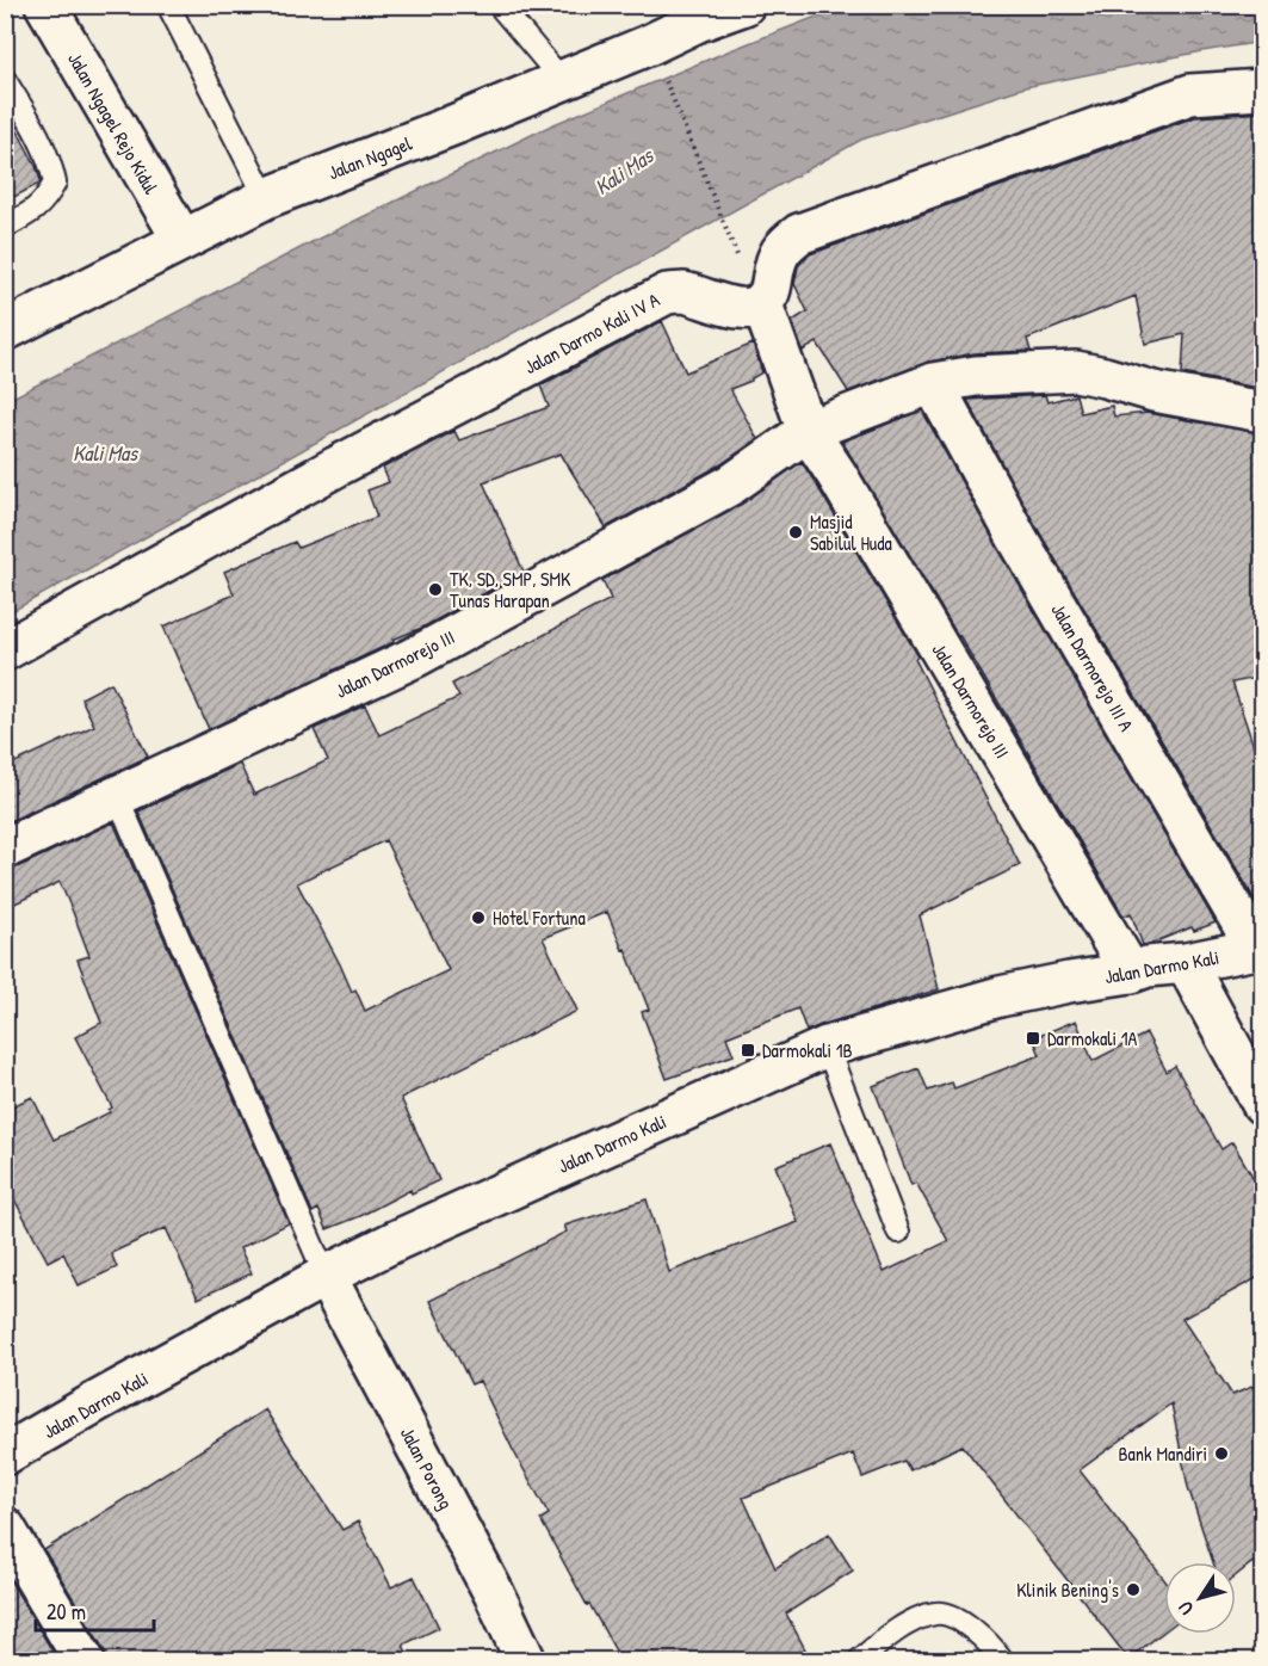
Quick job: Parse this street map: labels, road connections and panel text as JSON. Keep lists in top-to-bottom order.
{
  "streets": {
    "main road": [
      "Jalan Ngagel Rejo Kidul",
      "Jalan Ngagel",
      "Jalan Darmo Kali IV A",
      "Jalan Darmorejo III",
      "Jalan Darmorejo III A",
      "Jalan Darmo Kali",
      "Jalan Porong"
    ]
  },
  "crossings": [
    ["Jalan Ngagel Rejo Kidul", "Jalan Ngagel"],
    ["Jalan Darmo Kali IV A", "Jalan Darmorejo III"],
    ["Jalan Darmorejo III", "Jalan Darmorejo III A"],
    ["Jalan Darmorejo III", "Jalan Darmo Kali"],
    ["Jalan Darmorejo III A", "Jalan Darmo Kali"],
    ["Jalan Darmo Kali", "Jalan Porong"]
  ],
  "water": ["Kali Mas"],
  "places": {
    "other": [
      "Masjid Sabilul Huda",
      "TK, SD, SMP, SMK Tunas Harapan",
      "Hotel Fortuna",
      "Bank Mandiri",
      "Klinik Bening's"
    ],
    "transit": ["Darmokali 1A", "Darmokali 1B"]
  },
  "scale_bar": "20 m",
  "north": "bottom left"
}
